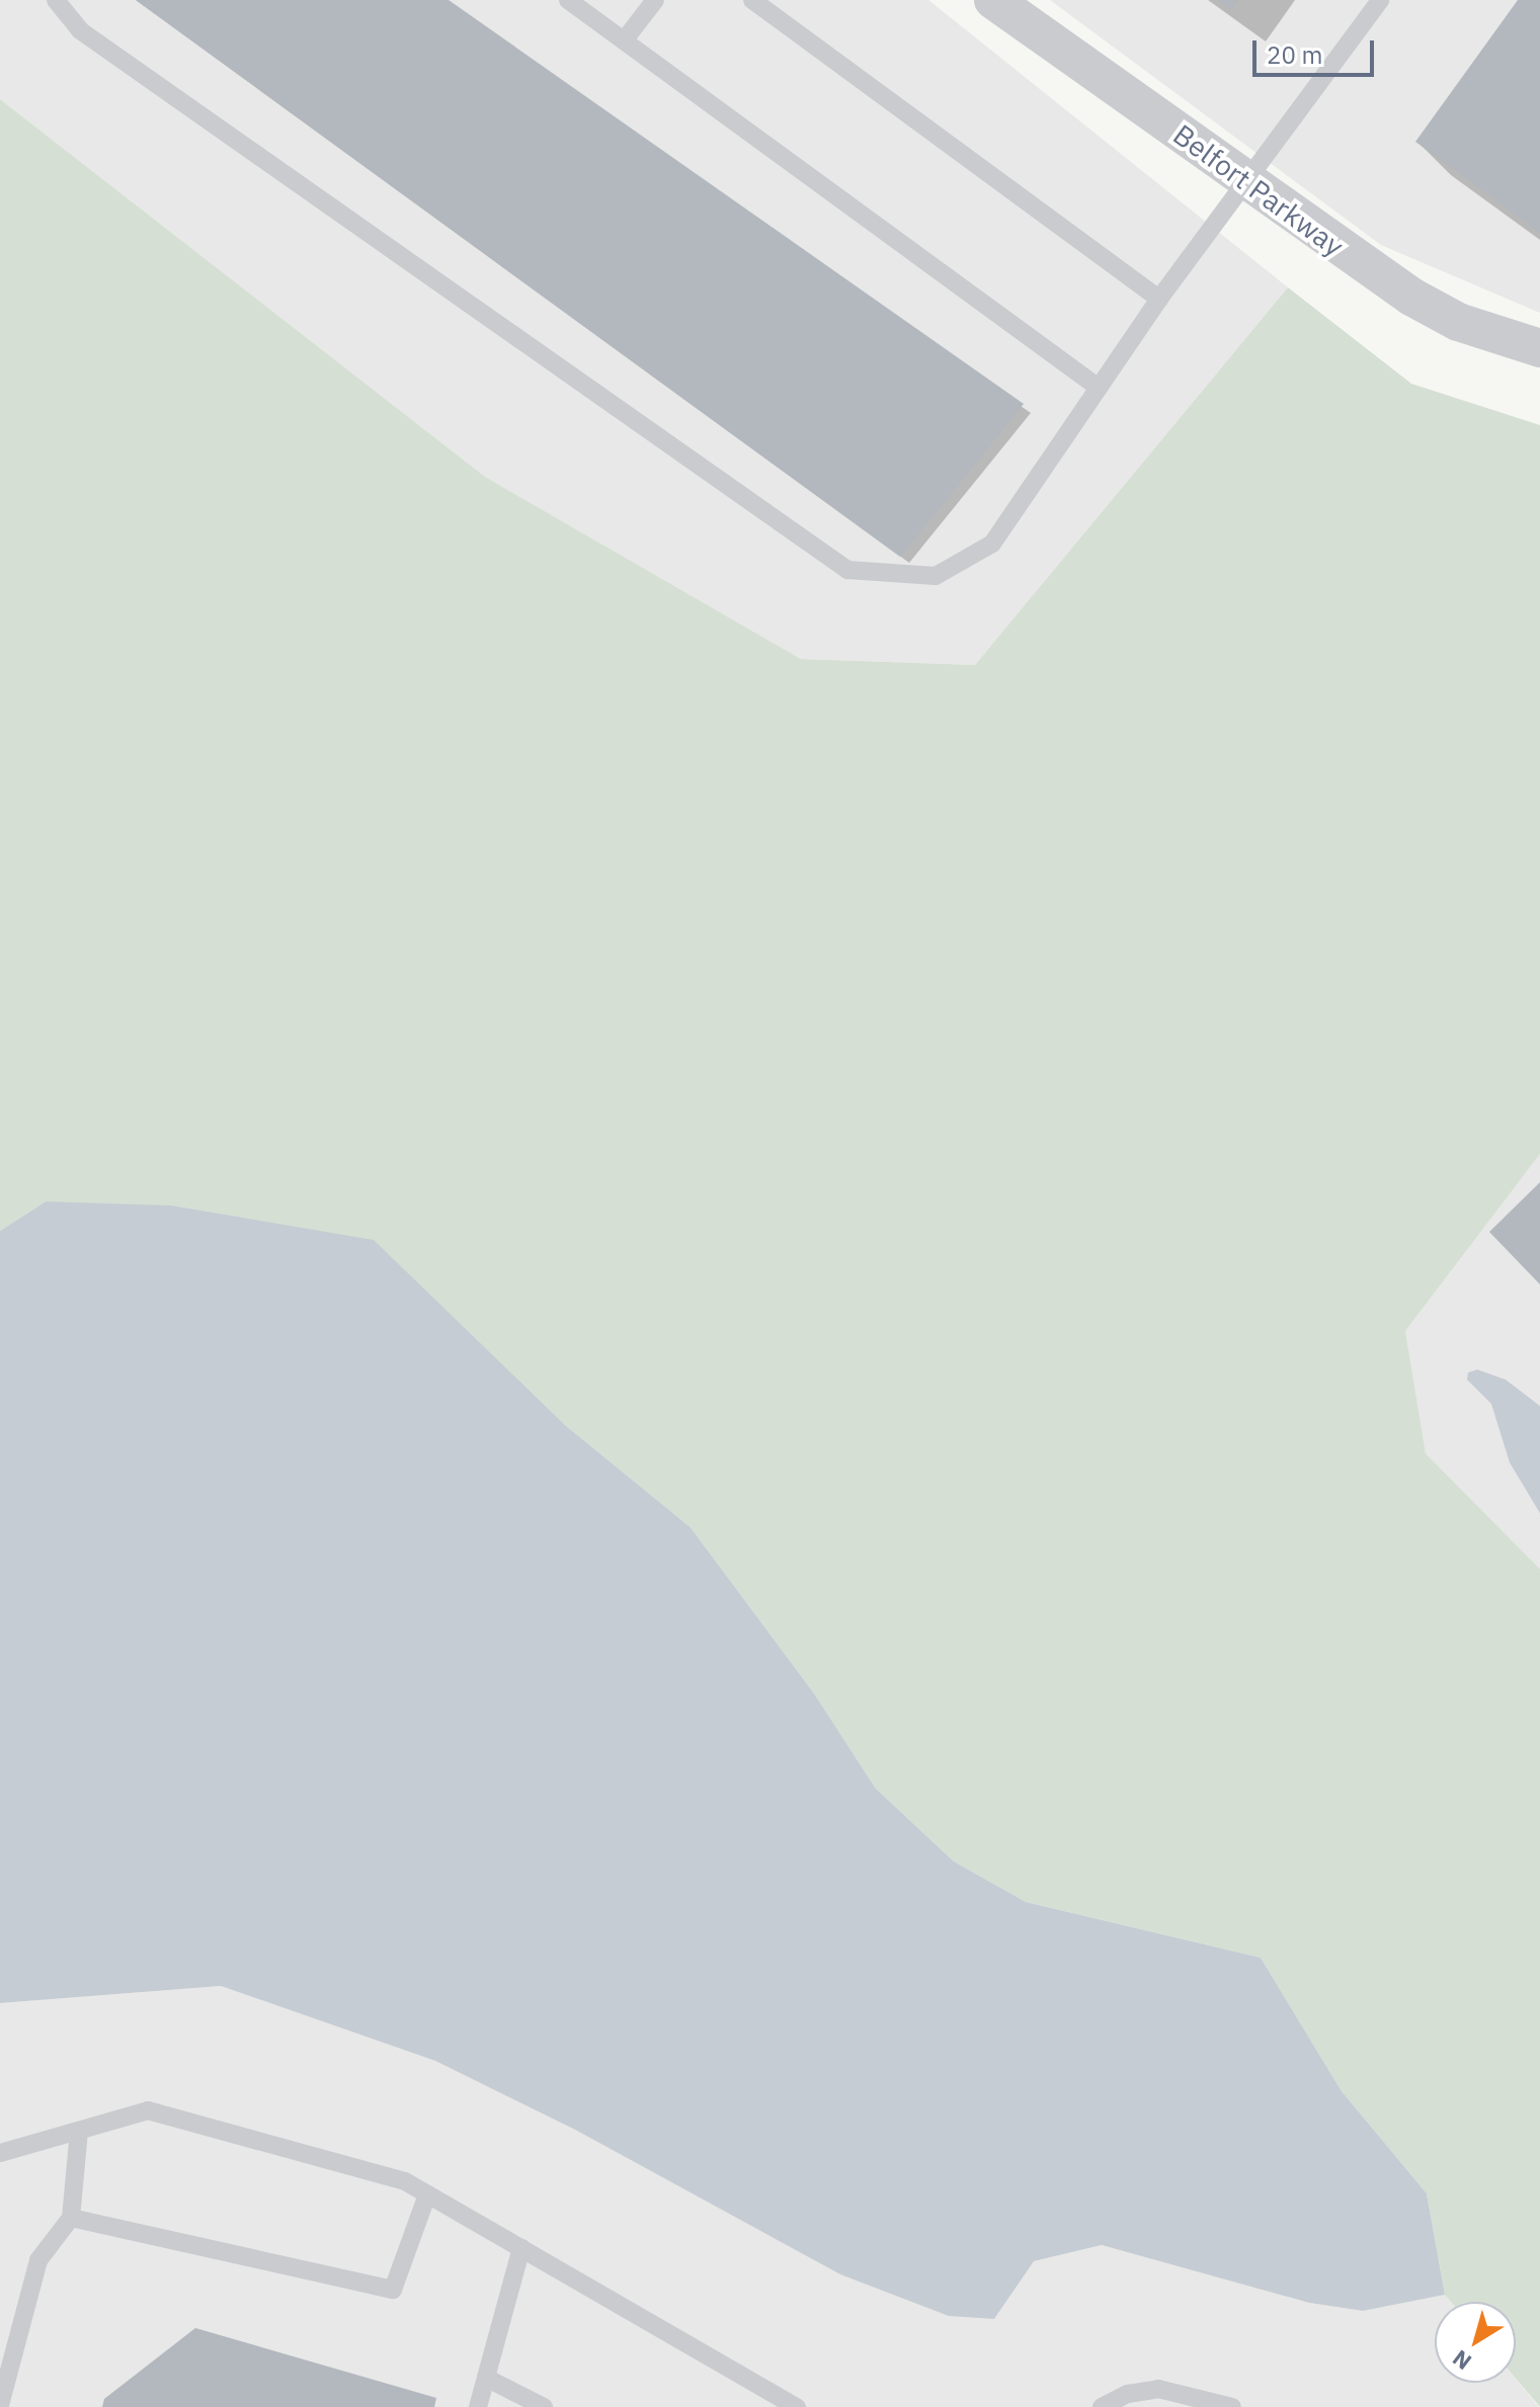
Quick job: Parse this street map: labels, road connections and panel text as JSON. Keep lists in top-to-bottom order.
{
  "streets": {
    "street": ["Belfort Parkway"]
  },
  "scale_bar": "20 m",
  "north": "bottom left"
}
